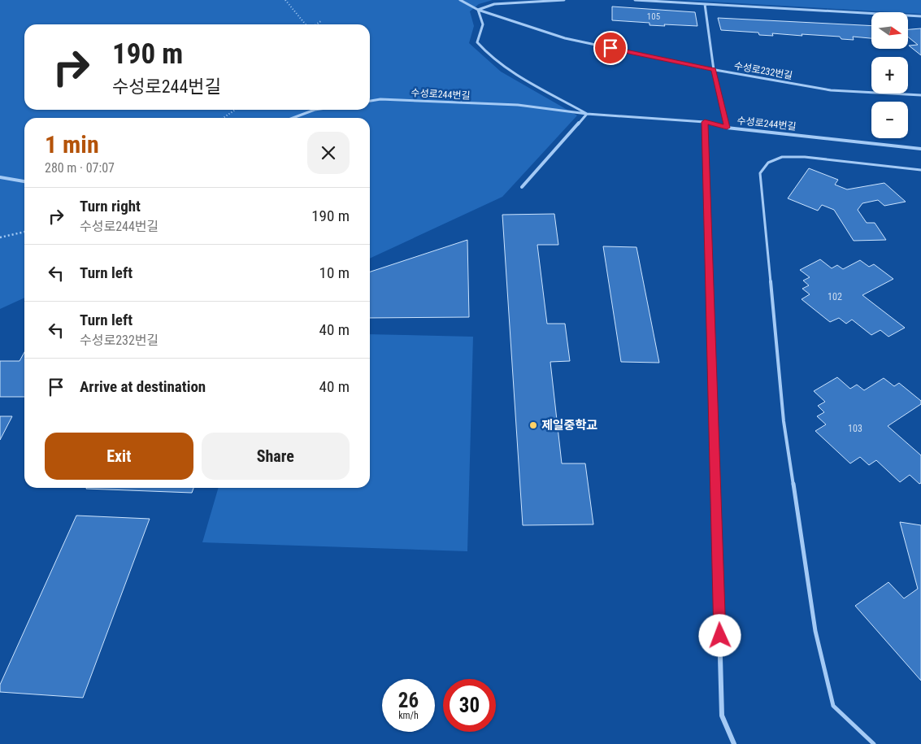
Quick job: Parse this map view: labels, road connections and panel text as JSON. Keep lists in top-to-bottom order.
{
  "streets": {
    "street": ["수성로232번길", "수성로244번길"]
  },
  "crossings": [
    ["수성로232번길", "수성로244번길"]
  ],
  "places": ["제일중학교"],
  "house_numbers": ["105", "102", "103"],
  "north": "right",
  "page": {
    "map_buttons": ["+", "−"],
    "turn": ["190 m", "수성로244번길"],
    "heading": ["1 min", "280 m · 07:07"],
    "list": [
      {
        "name": "Turn right",
        "note": "수성로244번길",
        "value": "190 m"
      },
      {
        "name": "Turn left",
        "value": "10 m"
      },
      {
        "name": "Turn left",
        "note": "수성로232번길",
        "value": "40 m"
      },
      {
        "name": "Arrive at destination",
        "value": "40 m"
      }
    ],
    "buttons": ["Exit", "Share"],
    "speed": "26 km/h",
    "limit": "30"
  }
}
